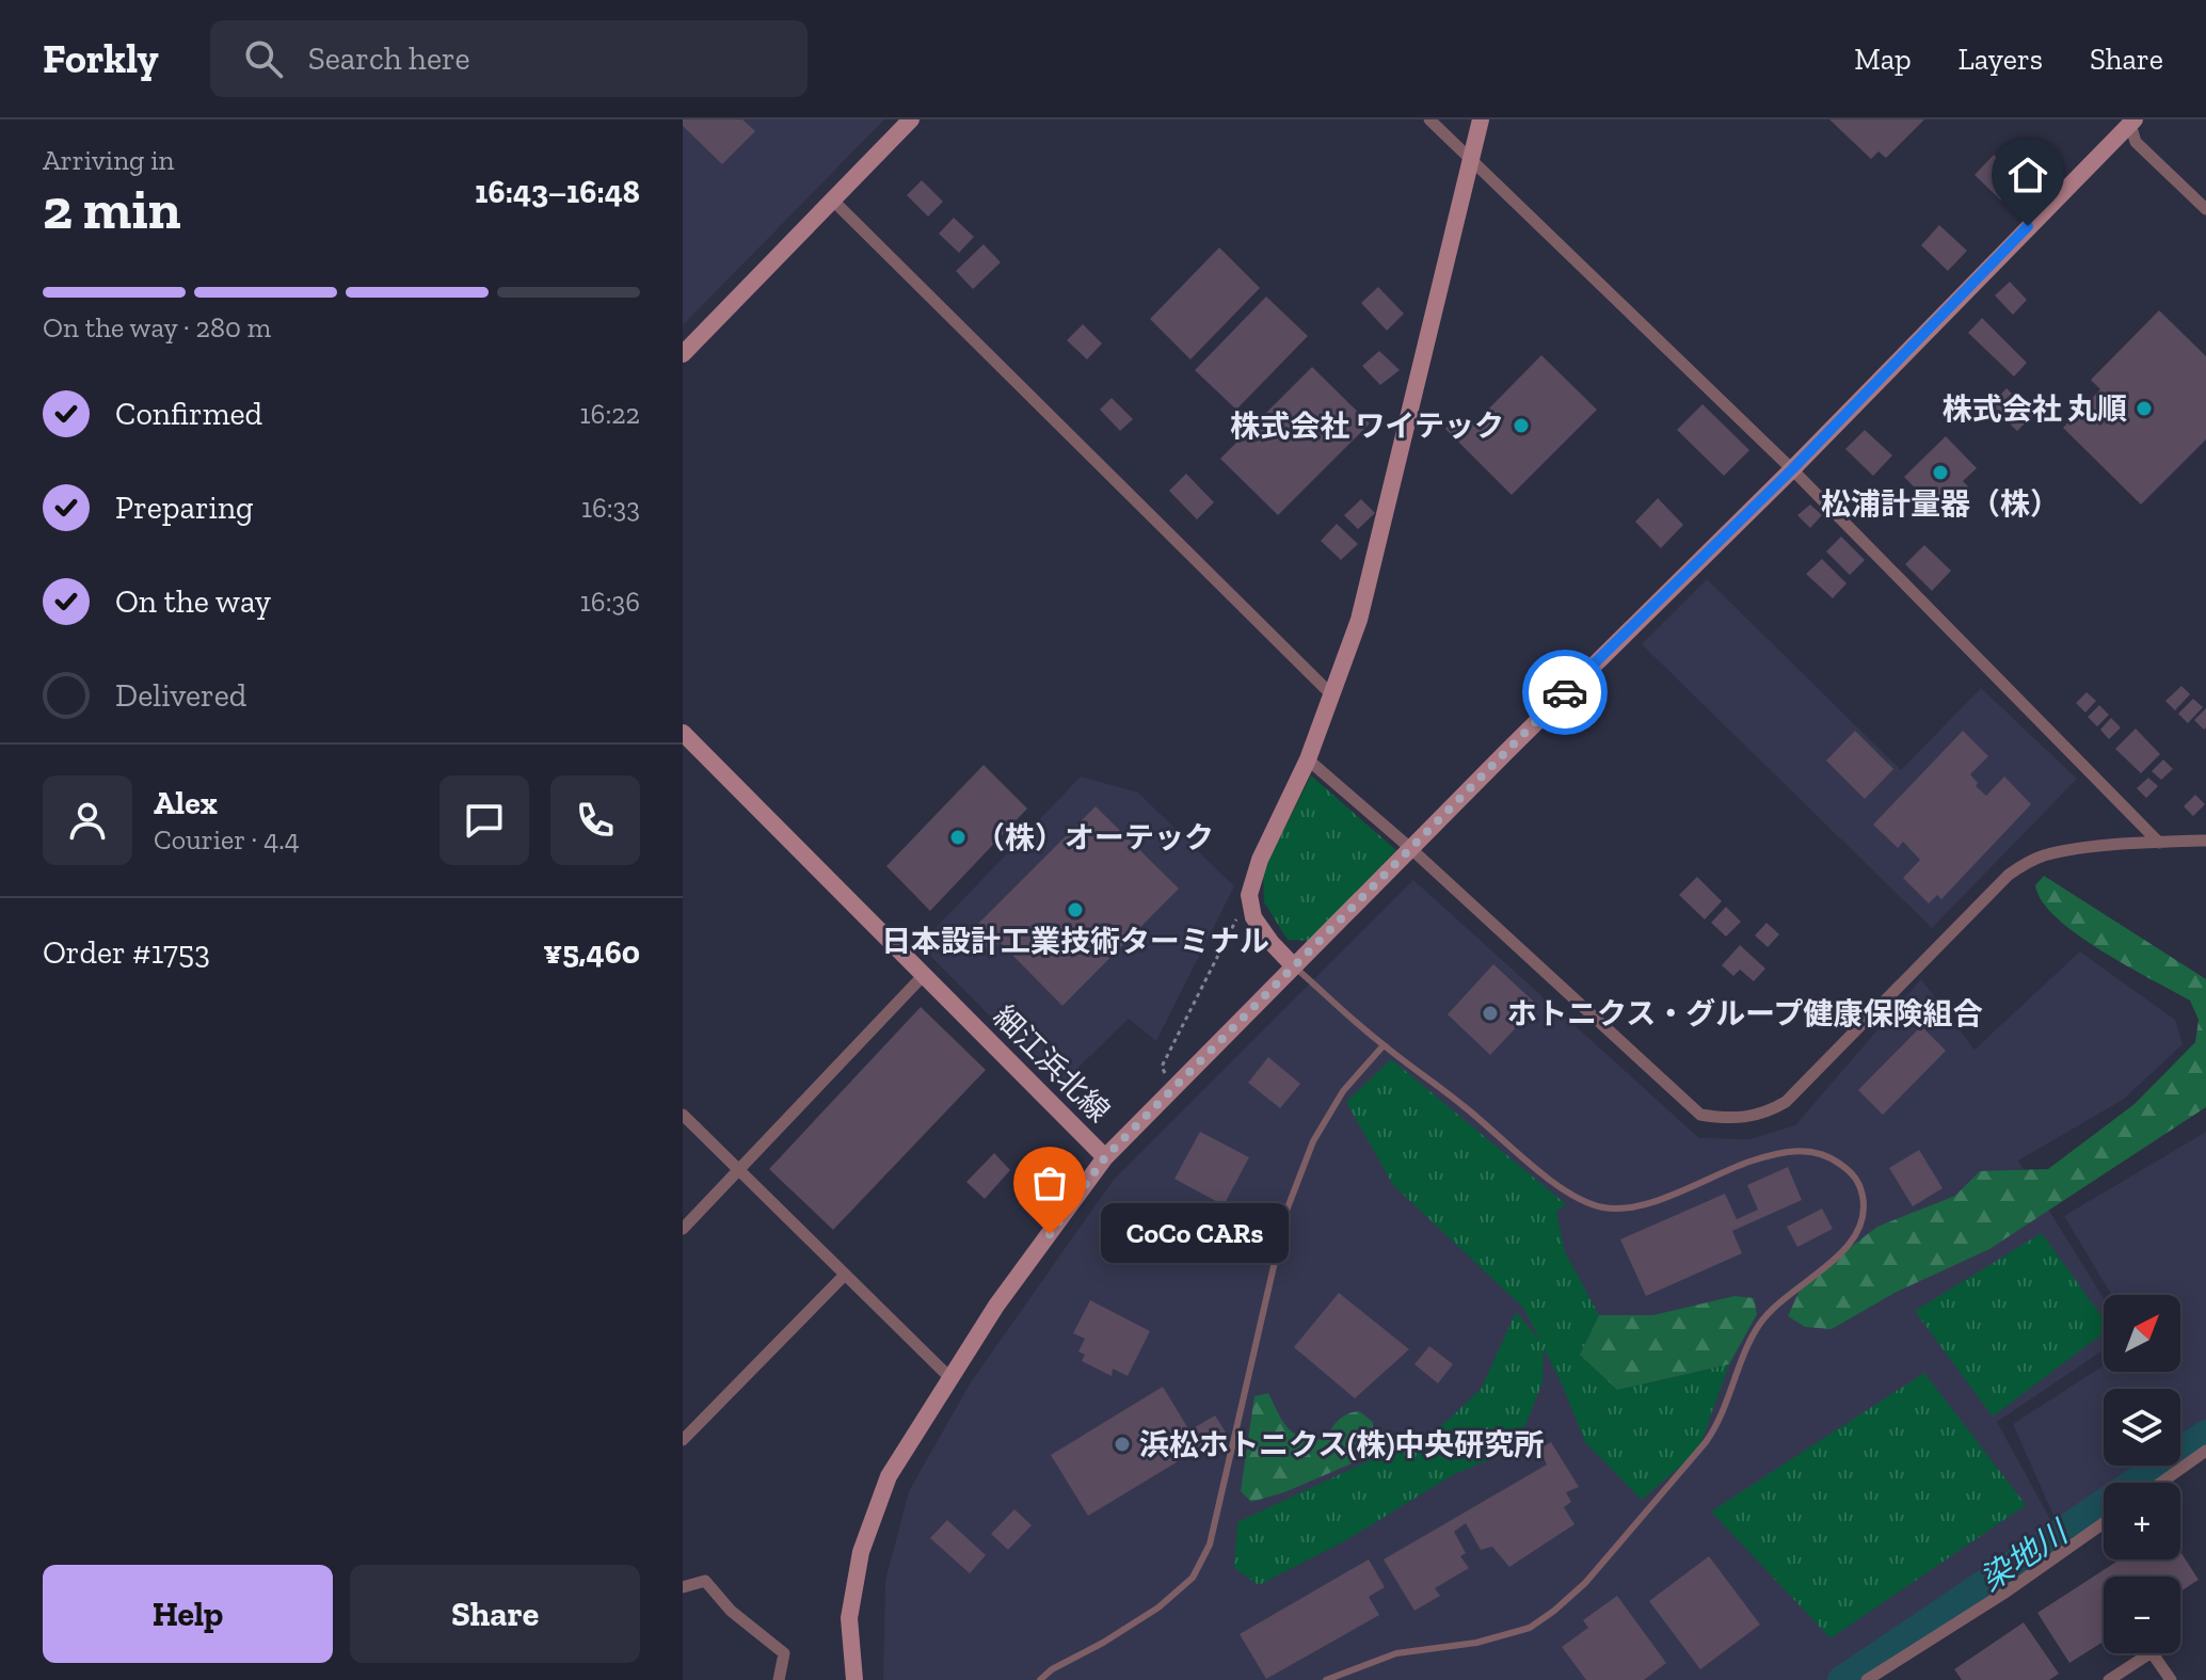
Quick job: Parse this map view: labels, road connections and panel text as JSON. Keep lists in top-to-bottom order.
{
  "streets": {
    "street": ["細江浜北線"]
  },
  "water": ["染地川"],
  "places": [
    "株式会社 丸順",
    "株式会社 ワイテック",
    "松浦計量器（株）",
    "（株）オーテック",
    "日本設計工業技術ターミナル",
    "ホトニクス・グループ健康保険組合",
    "CoCo CARs",
    "浜松ホトニクス(株)中央研究所"
  ],
  "north": "top right",
  "page": {
    "header": "Forkly",
    "search": "Search here",
    "nav": ["Map", "Layers", "Share"],
    "heading": ["2 min", "Arriving in", "16:43–16:48"],
    "panel": [
      "Alex",
      "Courier · 4.4",
      "Order #1753",
      "¥5,460"
    ],
    "bar": "On the way · 280 m",
    "list": [
      ["Confirmed", "16:22"],
      ["Preparing", "16:33"],
      ["On the way", "16:36"],
      "Delivered"
    ],
    "bubble": "CoCo CARs",
    "map_buttons": ["+", "−"],
    "buttons": ["Help", "Share"]
  }
}
